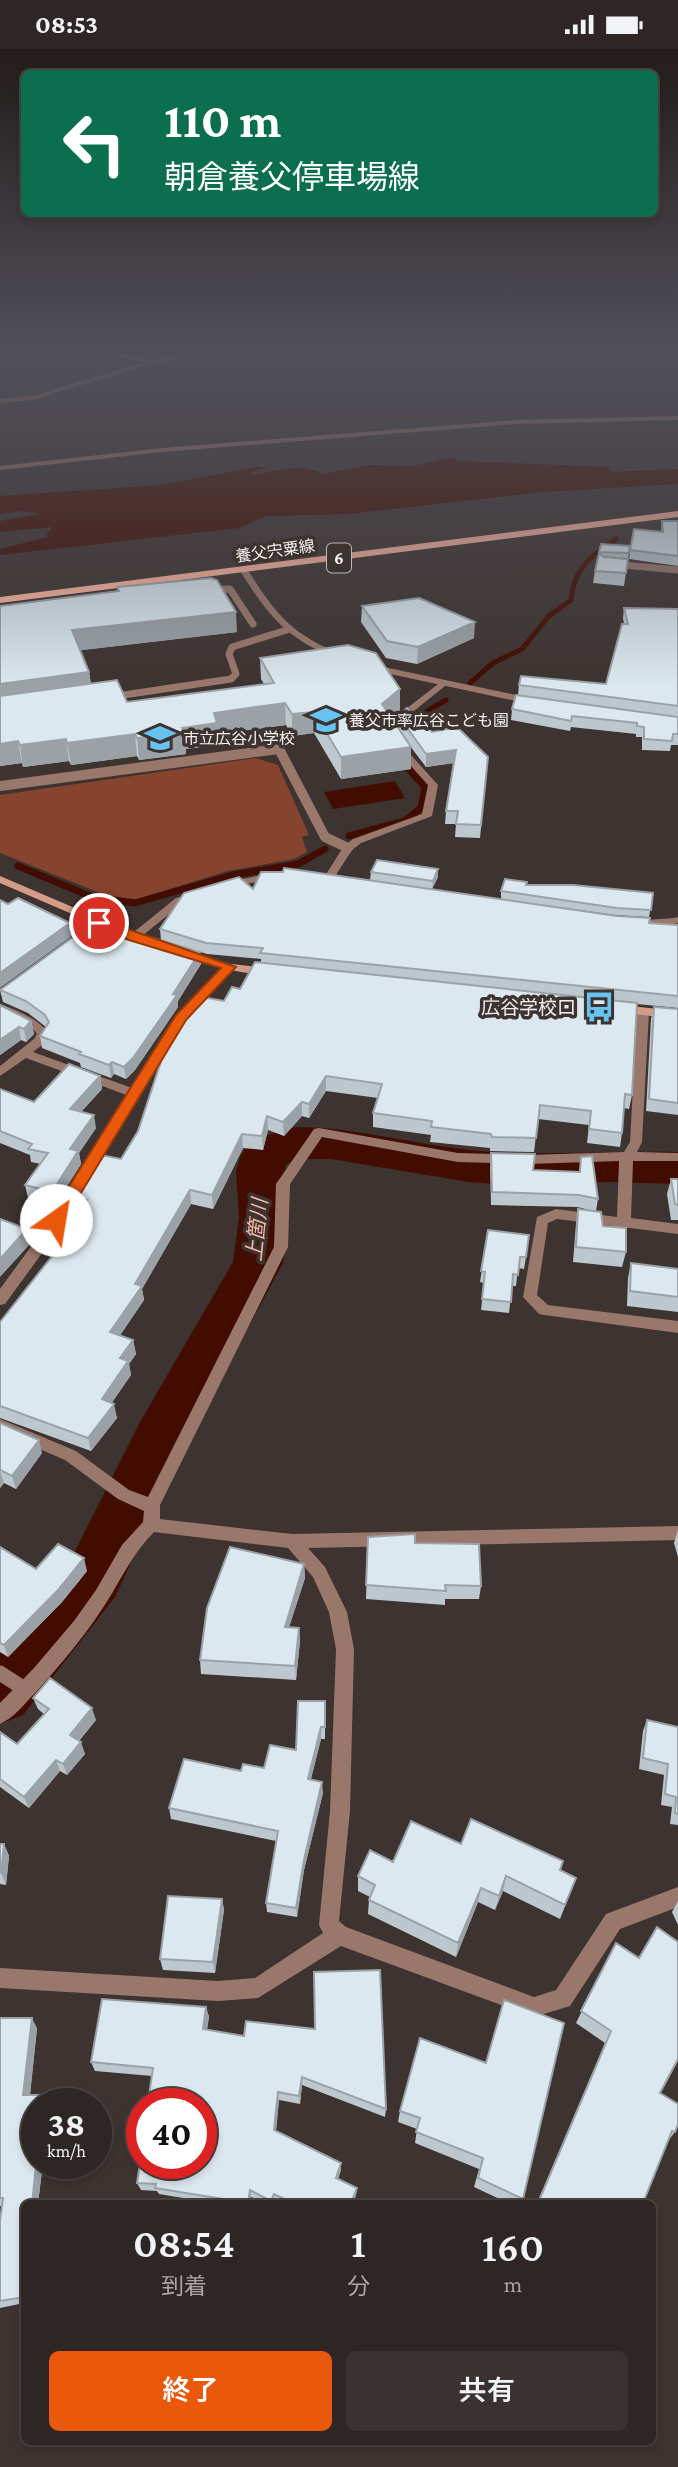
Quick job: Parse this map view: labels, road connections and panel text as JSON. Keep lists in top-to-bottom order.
{
  "streets": {
    "main road": ["養父宍粟線", "6"]
  },
  "water": ["上箇川"],
  "places": {
    "school or university": ["養父市率広谷こども園", "市立広谷小学校"],
    "bus stop": ["広谷学校口"]
  },
  "page": {
    "status": "08:53",
    "turn": ["110 m", "朝倉養父停車場線"],
    "speed": "38 km/h",
    "limit": "40",
    "eta": [
      "08:54",
      "到着",
      "1",
      "分",
      "160",
      "m"
    ],
    "buttons": ["終了", "共有"]
  }
}
